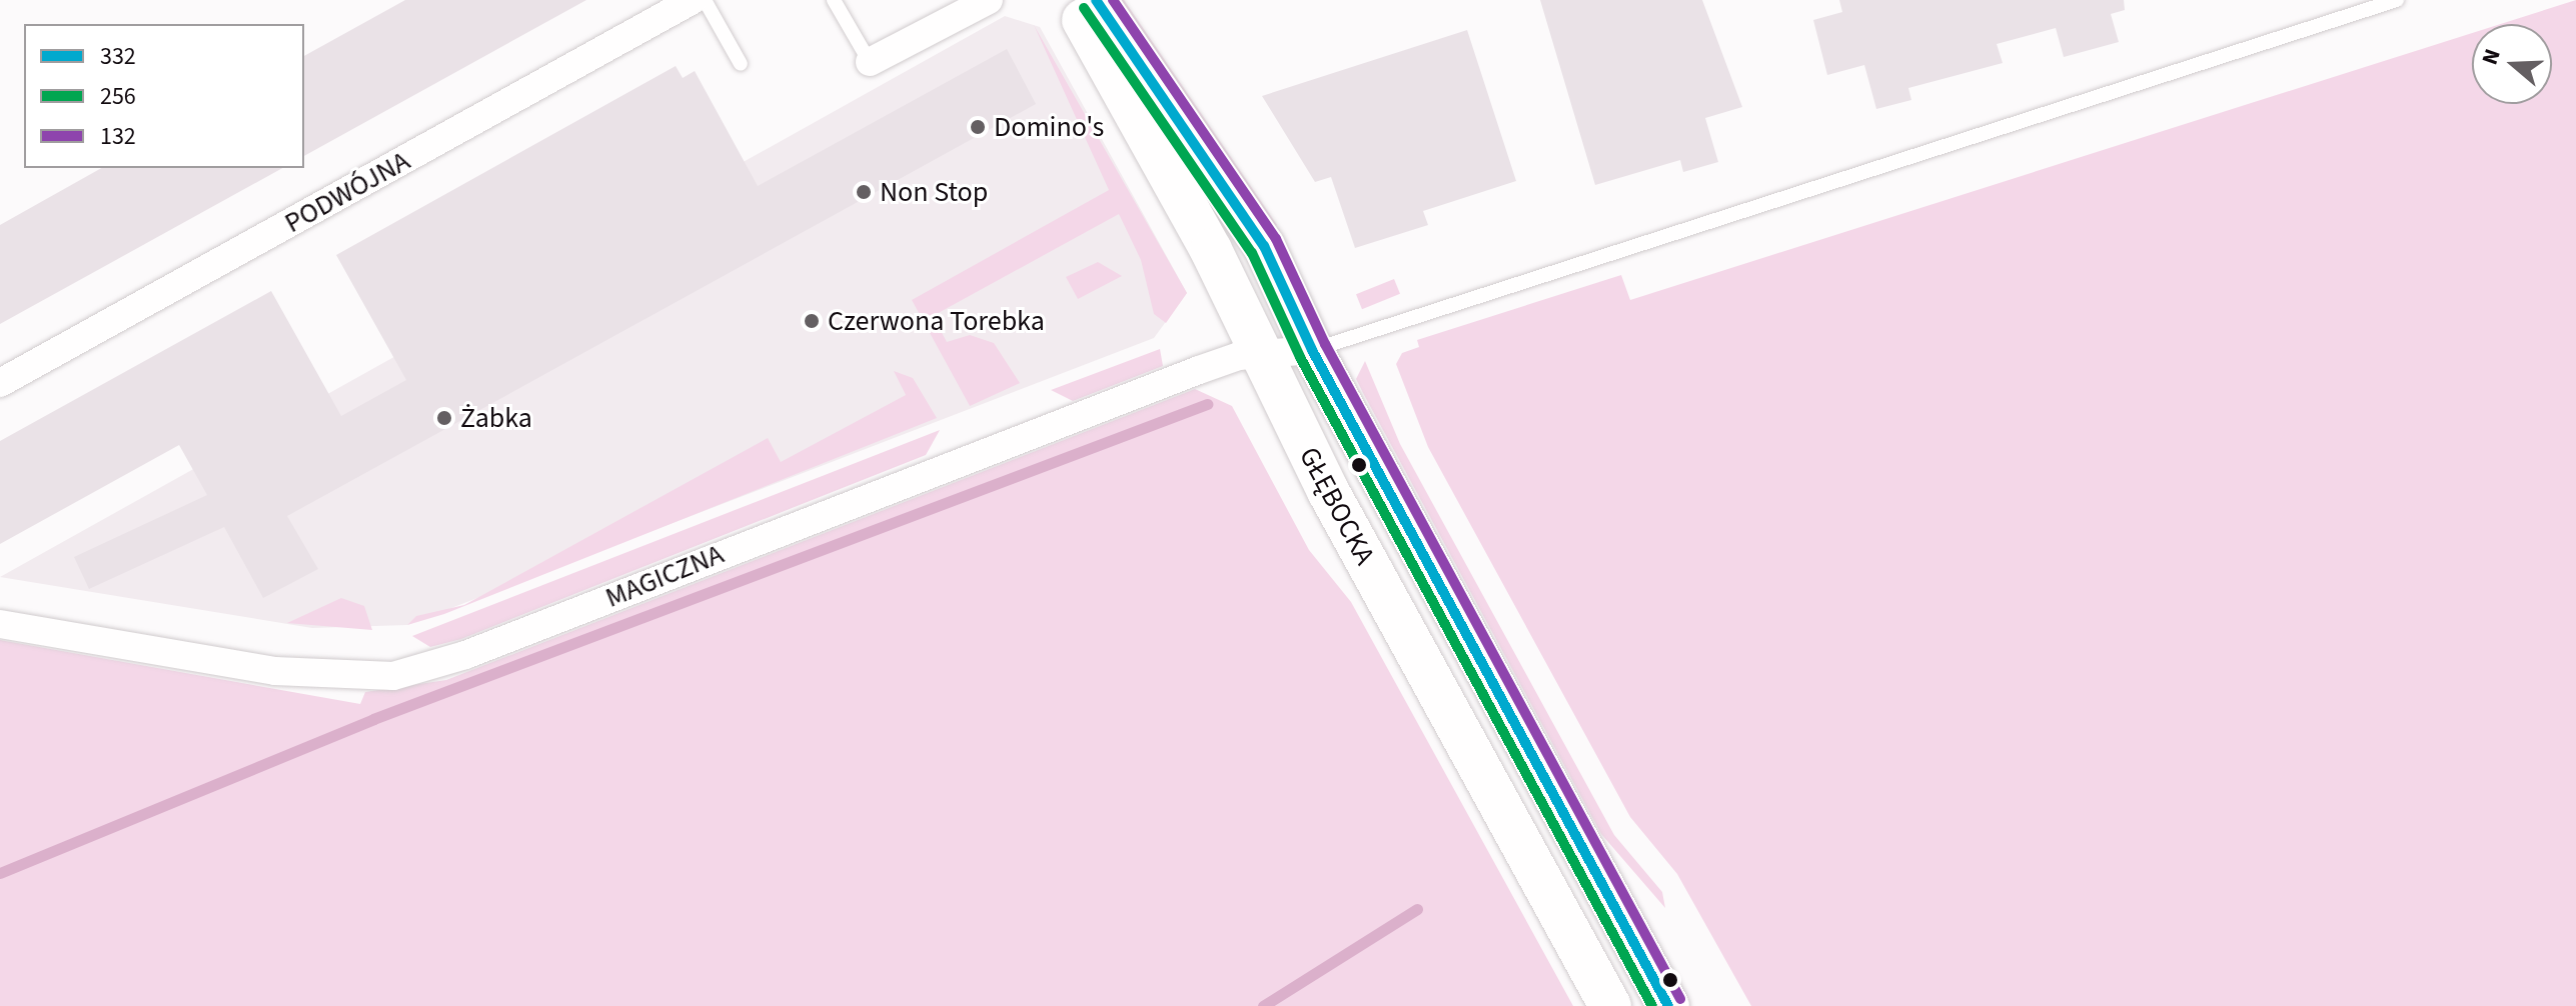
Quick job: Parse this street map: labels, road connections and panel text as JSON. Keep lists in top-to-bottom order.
{
  "streets": {
    "street": ["PODWÓJNA", "GŁĘBOCKA", "MAGICZNA"]
  },
  "crossings": [
    ["GŁĘBOCKA", "MAGICZNA"]
  ],
  "places": [
    "Domino's",
    "Non Stop",
    "Czerwona Torebka",
    "Żabka"
  ],
  "lines": ["transit line 332", "transit line 132", "transit line 256"],
  "legend": ["332", "256", "132"],
  "north": "left"
}
